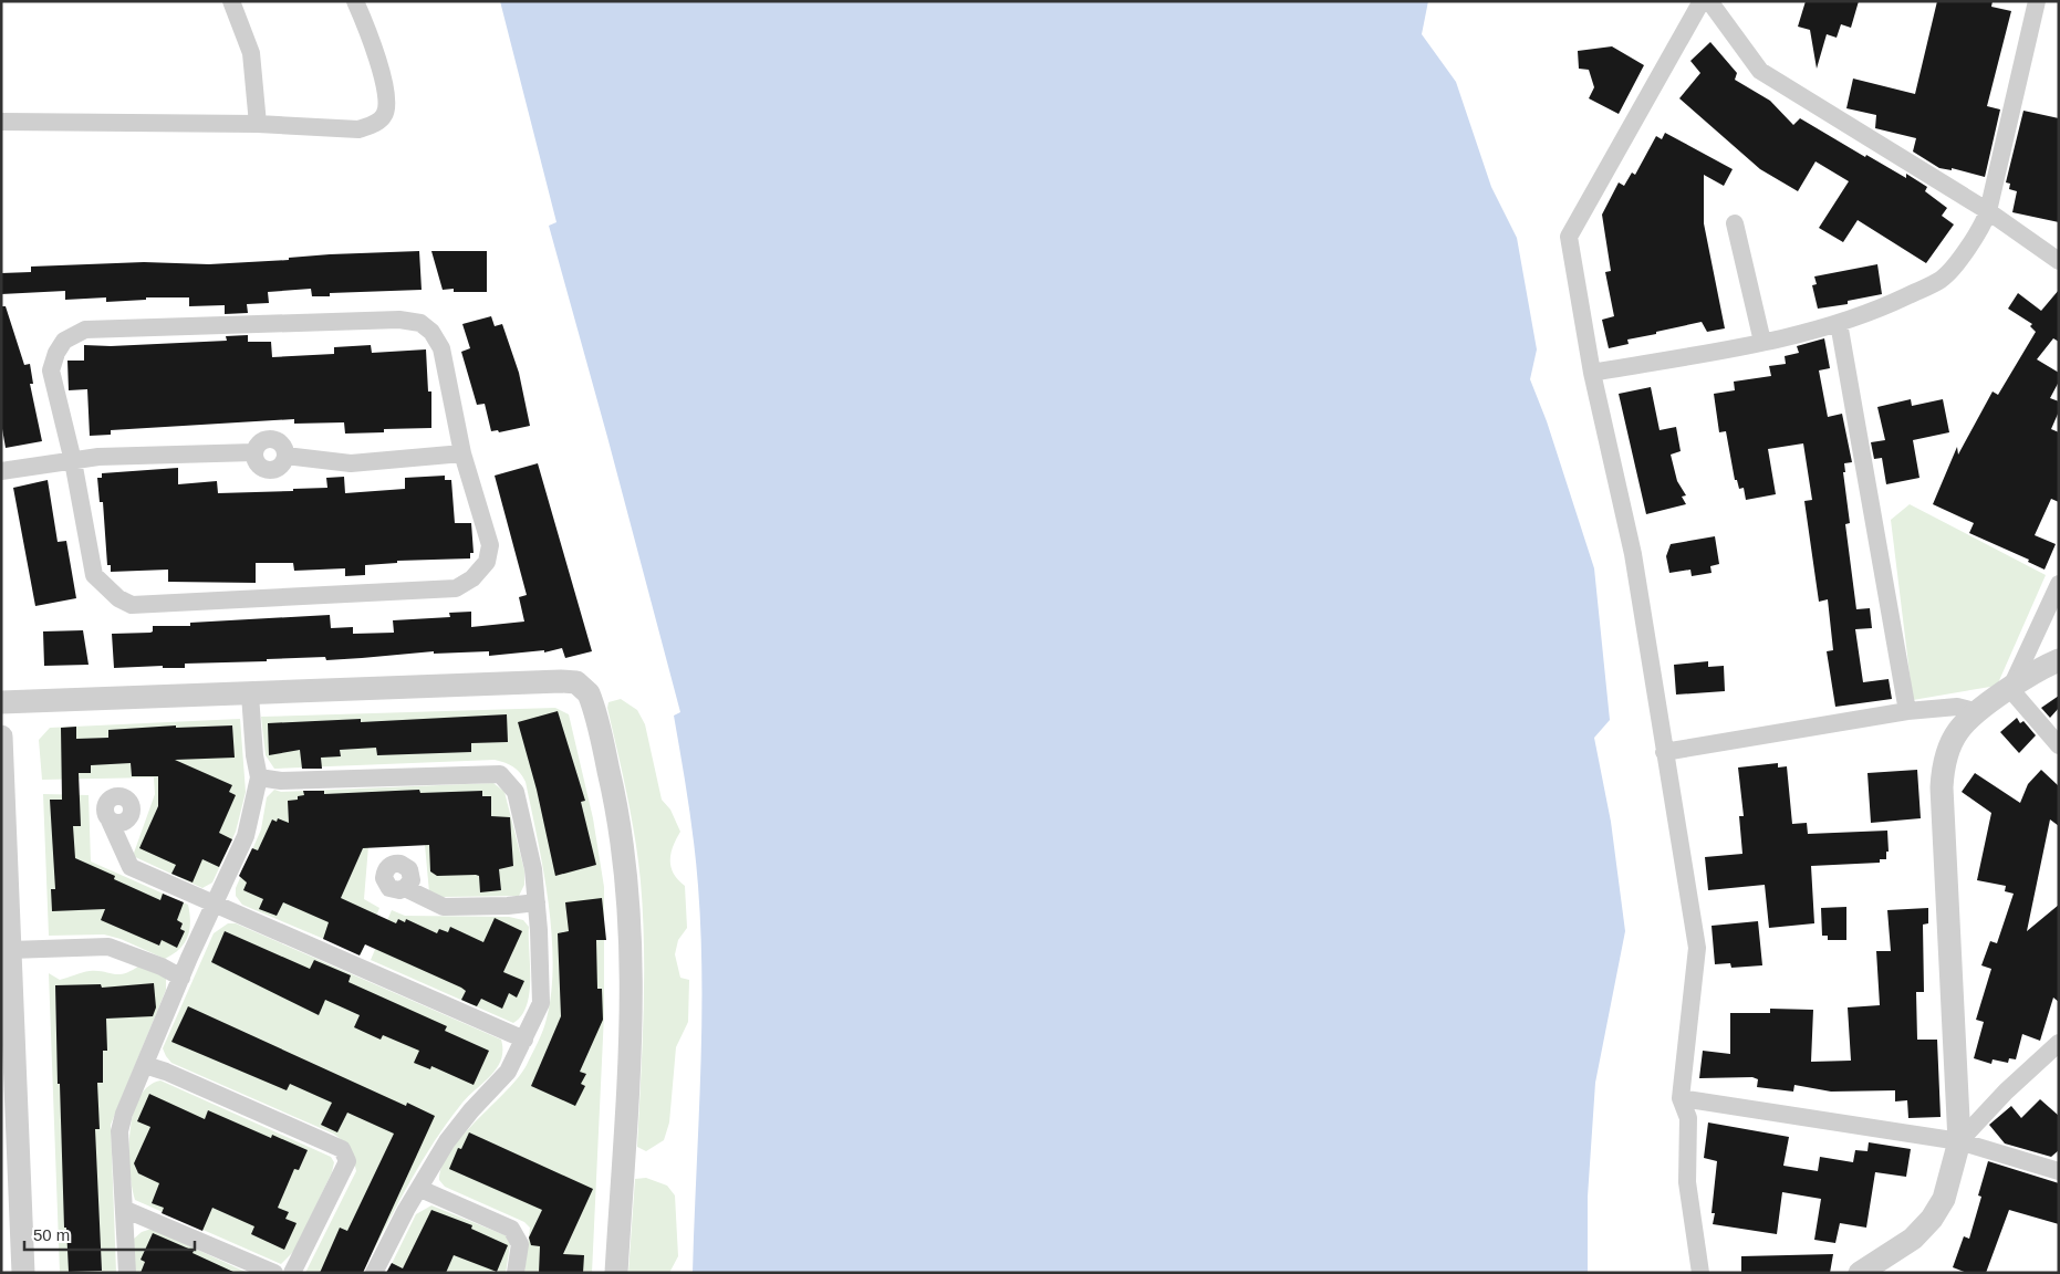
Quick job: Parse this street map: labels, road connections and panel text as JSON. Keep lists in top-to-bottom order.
{
  "scale_bar": "50 m"
}
